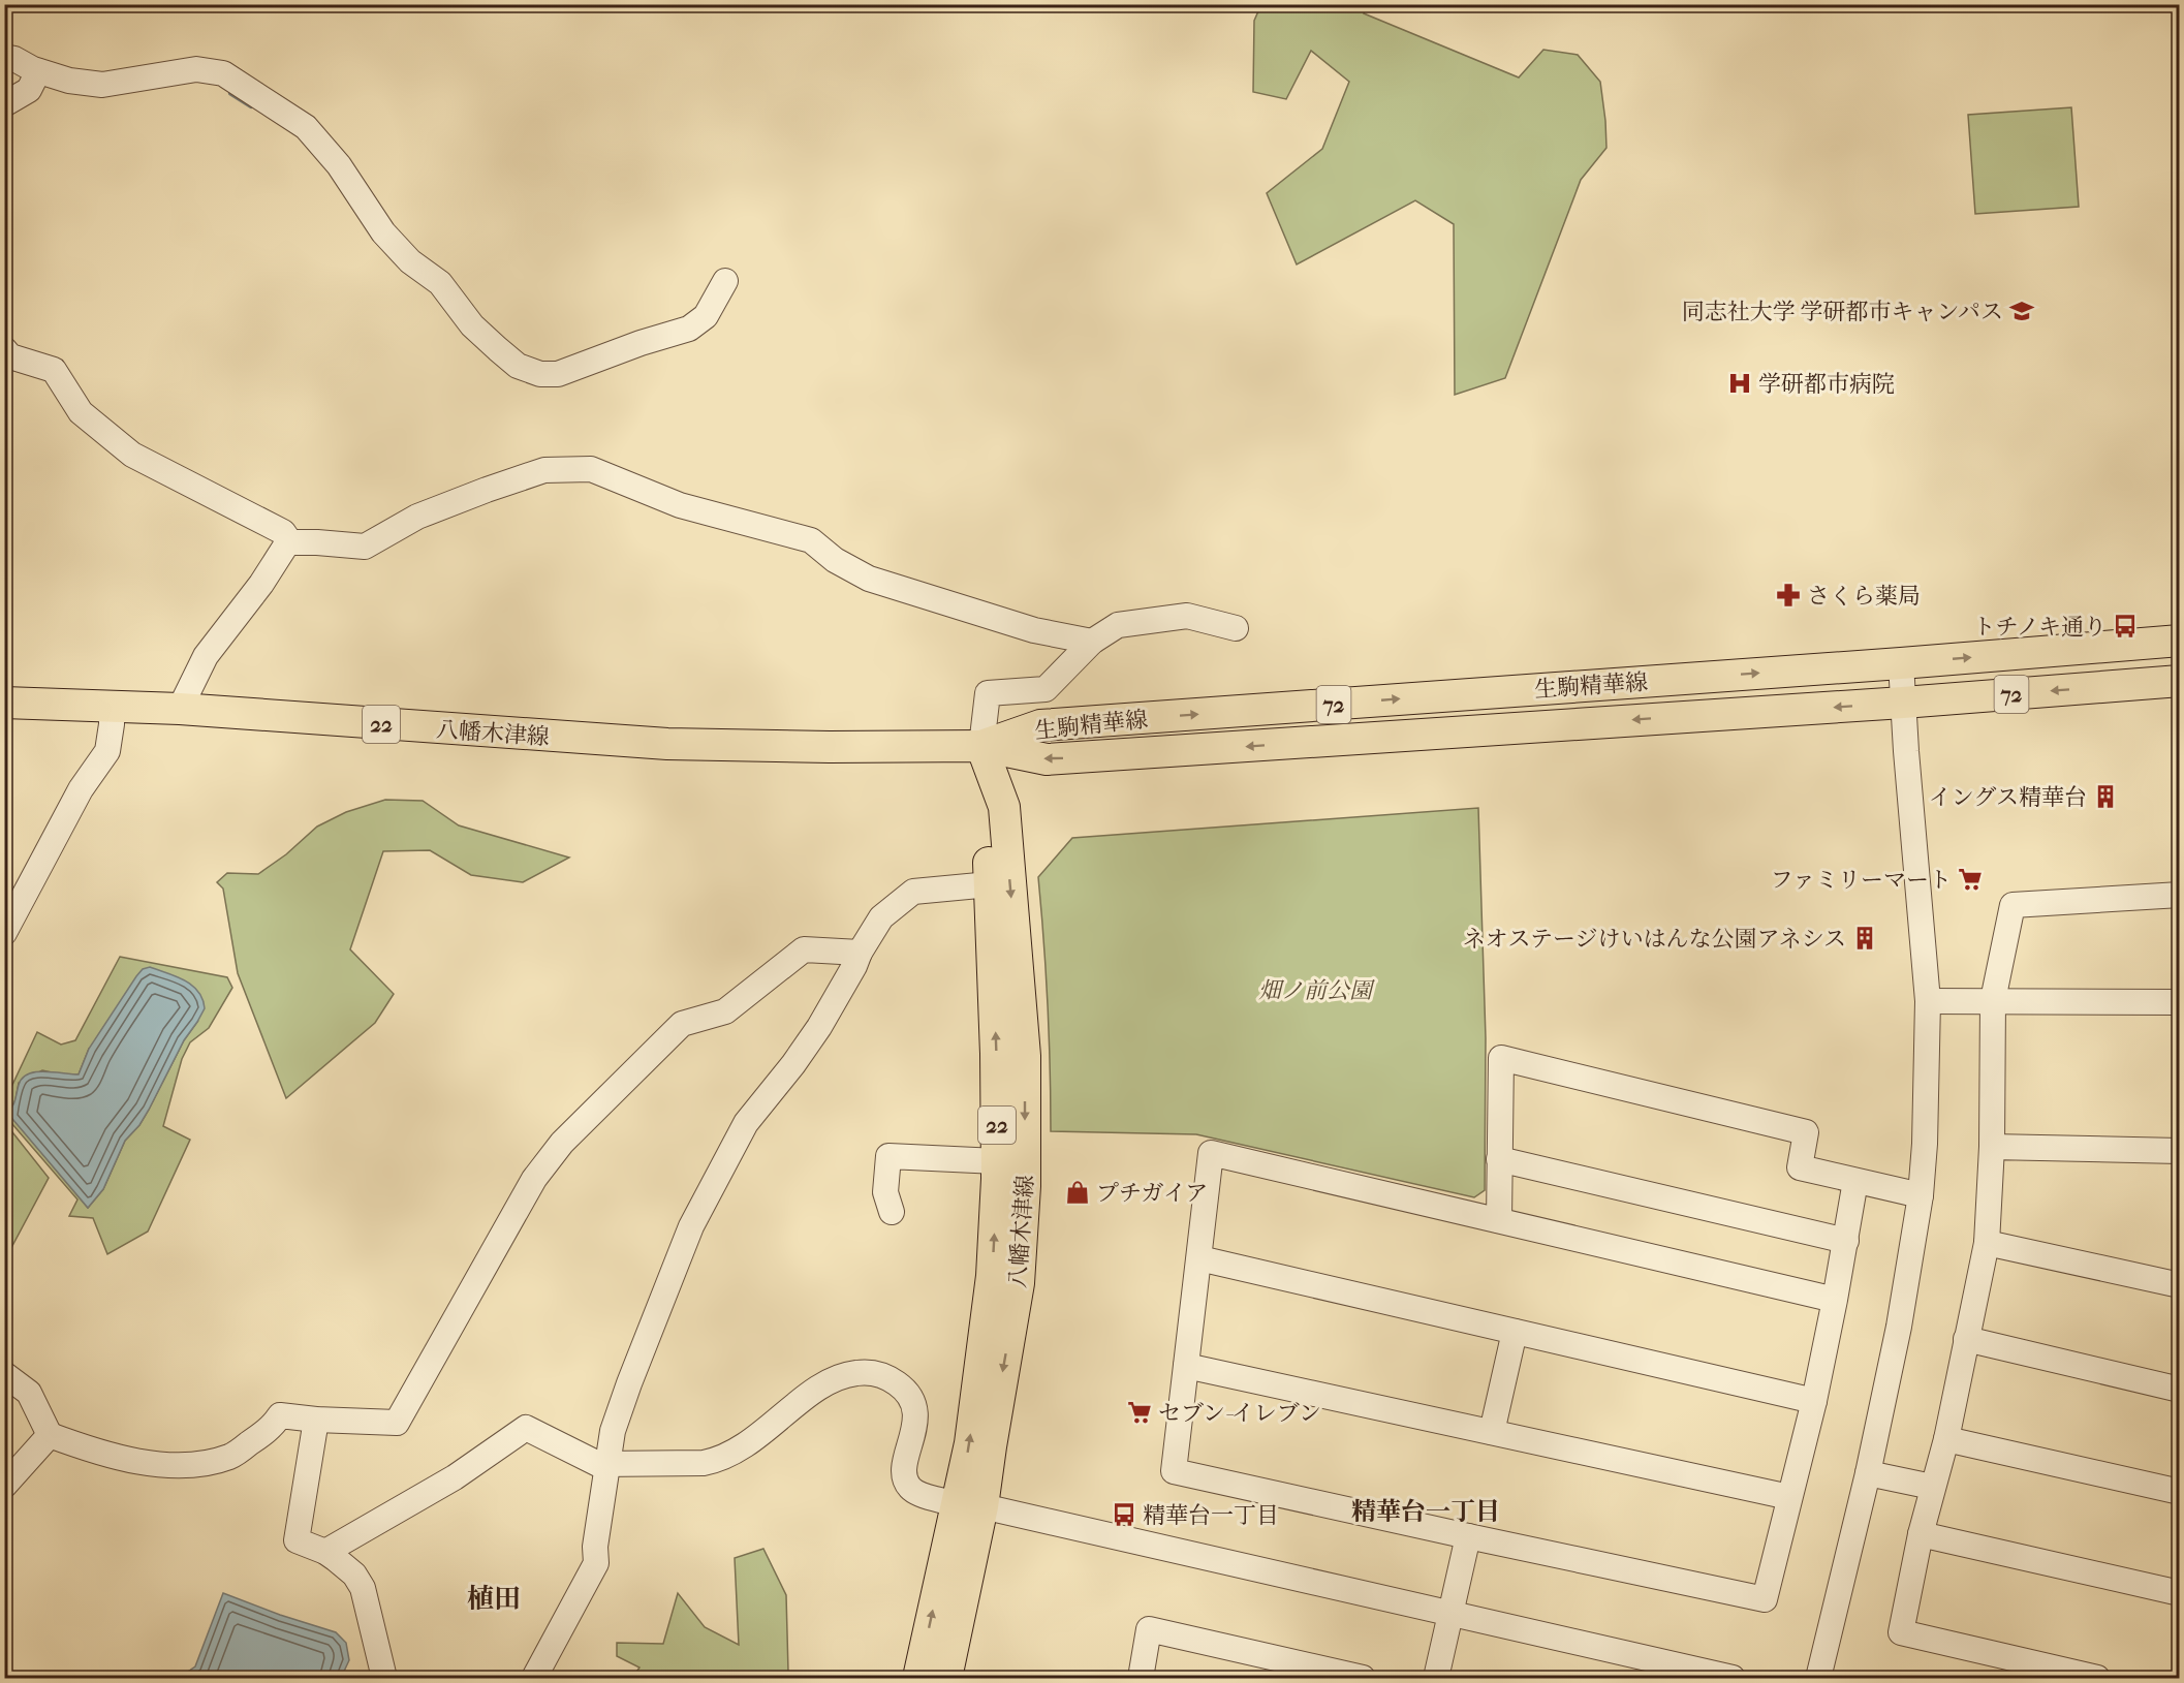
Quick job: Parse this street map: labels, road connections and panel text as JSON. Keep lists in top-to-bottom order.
{
  "streets": {
    "main road": [
      "生駒精華線",
      "72",
      "22",
      "八幡木津線"
    ]
  },
  "crossings": [
    ["生駒精華線", "八幡木津線"]
  ],
  "districts": ["精華台一丁目", "植田"],
  "parks": ["畑ノ前公園"],
  "places": {
    "school or university": ["同志社大学 学研都市キャンパス"],
    "hospital": ["学研都市病院"],
    "pharmacy": ["さくら薬局"],
    "bus stop": ["トチノキ通り", "精華台一丁目"],
    "building": ["イングス精華台", "ネオステージけいはんな公園アネシス"],
    "supermarket": ["ファミリーマート", "セブン-イレブン"],
    "shop": ["プチガイア"]
  }
}
